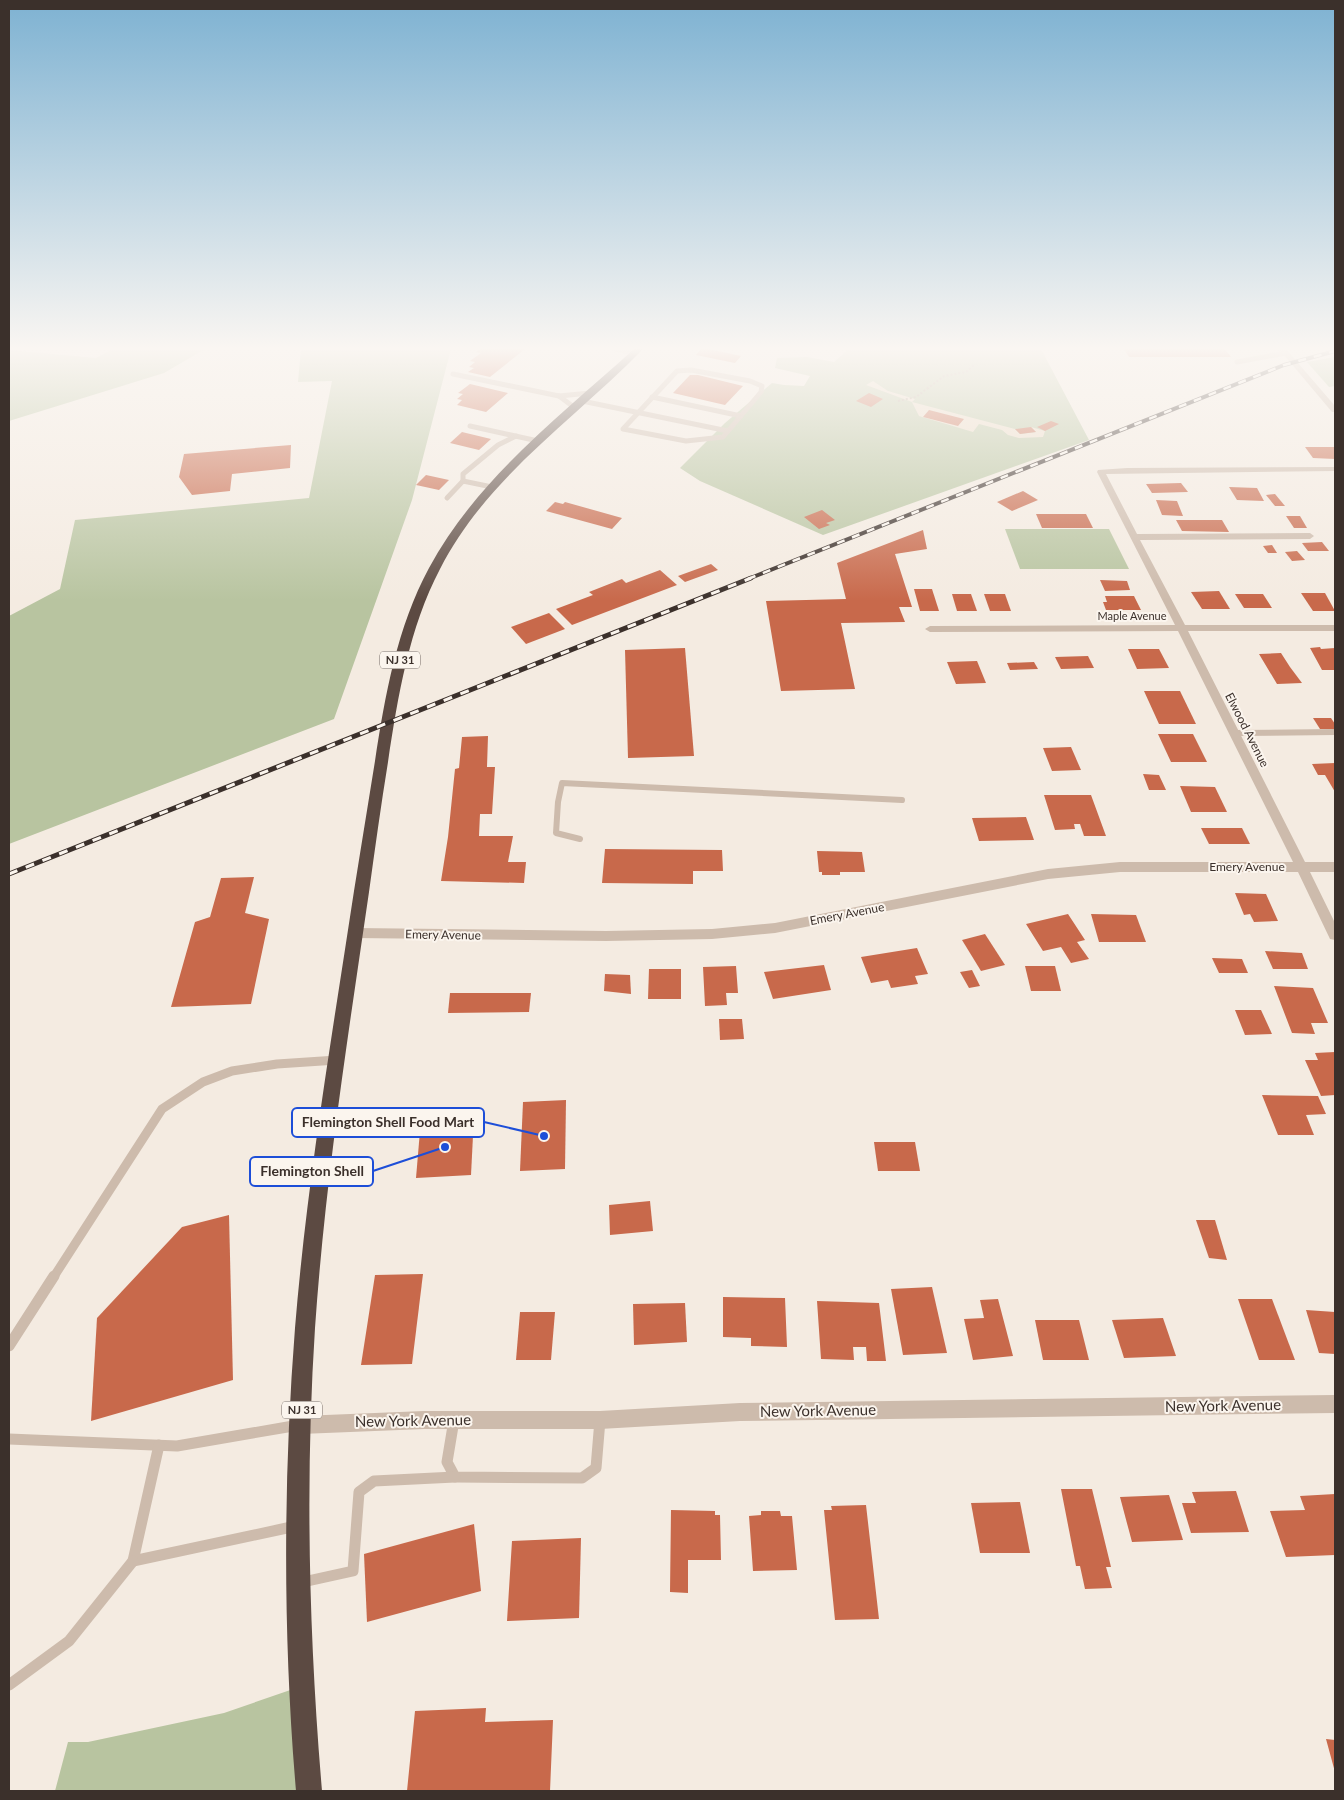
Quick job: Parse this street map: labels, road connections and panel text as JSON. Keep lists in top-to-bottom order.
{
  "streets": {
    "highway": ["NJ 31"],
    "street": [
      "Maple Avenue",
      "Elwood Avenue",
      "Emery Avenue",
      "New York Avenue"
    ]
  },
  "crossings": [
    ["Maple Avenue", "Elwood Avenue"],
    ["NJ 31", "Emery Avenue"],
    ["NJ 31", "New York Avenue"],
    ["Elwood Avenue", "Emery Avenue"]
  ],
  "places": ["Flemington Shell Food Mart", "Flemington Shell"]
}
